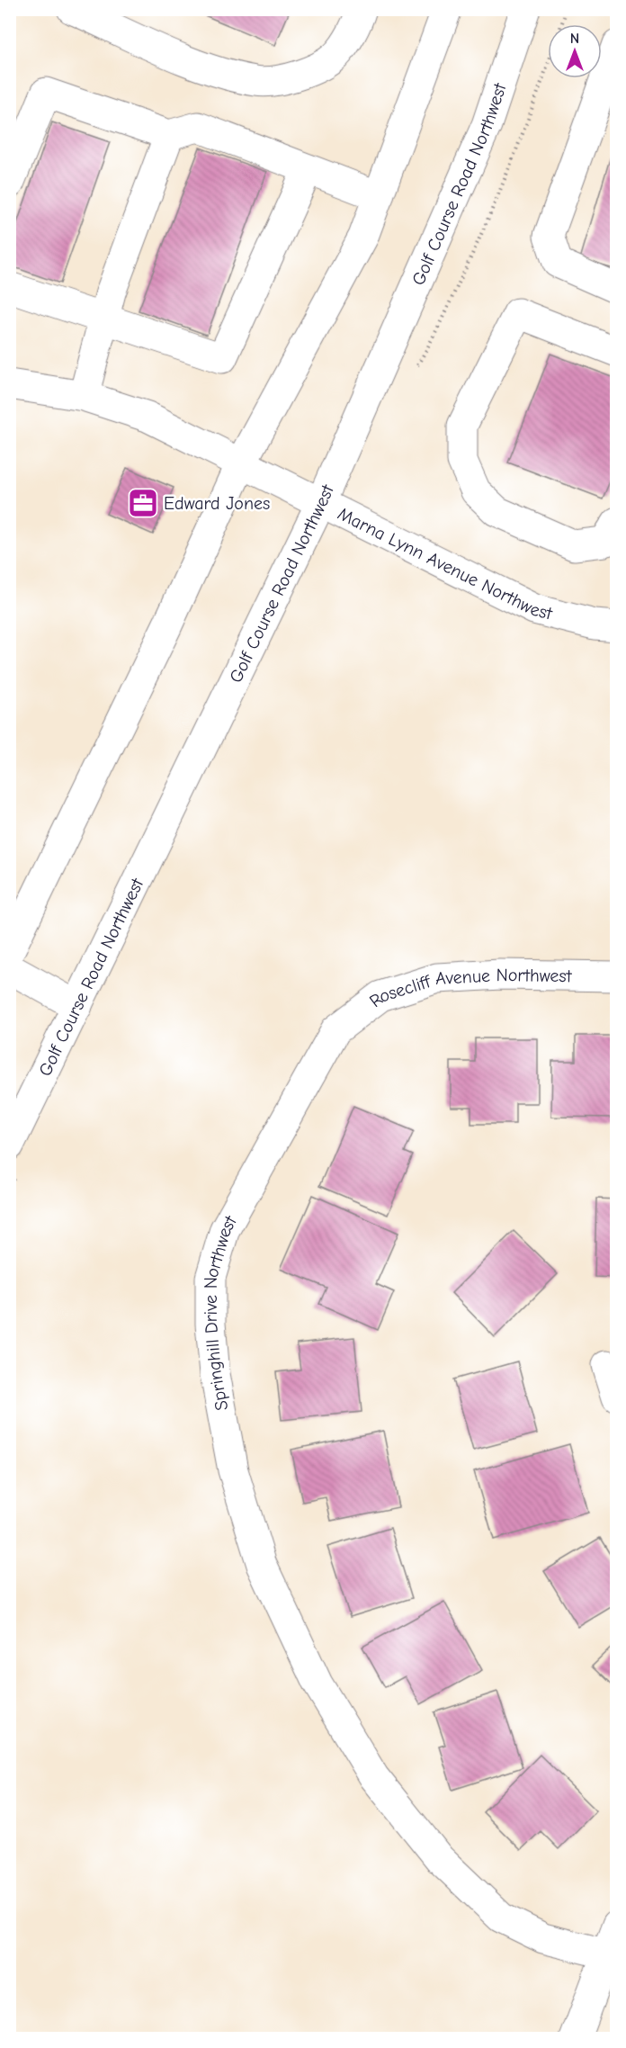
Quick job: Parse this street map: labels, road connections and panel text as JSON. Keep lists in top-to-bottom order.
{
  "streets": {
    "street": [
      "Golf Course Road Northwest",
      "Marna Lynn Avenue Northwest",
      "Rosecliff Avenue Northwest",
      "Springhill Drive Northwest"
    ]
  },
  "crossings": [
    ["Golf Course Road Northwest", "Marna Lynn Avenue Northwest"],
    ["Rosecliff Avenue Northwest", "Springhill Drive Northwest"]
  ],
  "places": {
    "office": ["Edward Jones"]
  },
  "north": "top"
}
